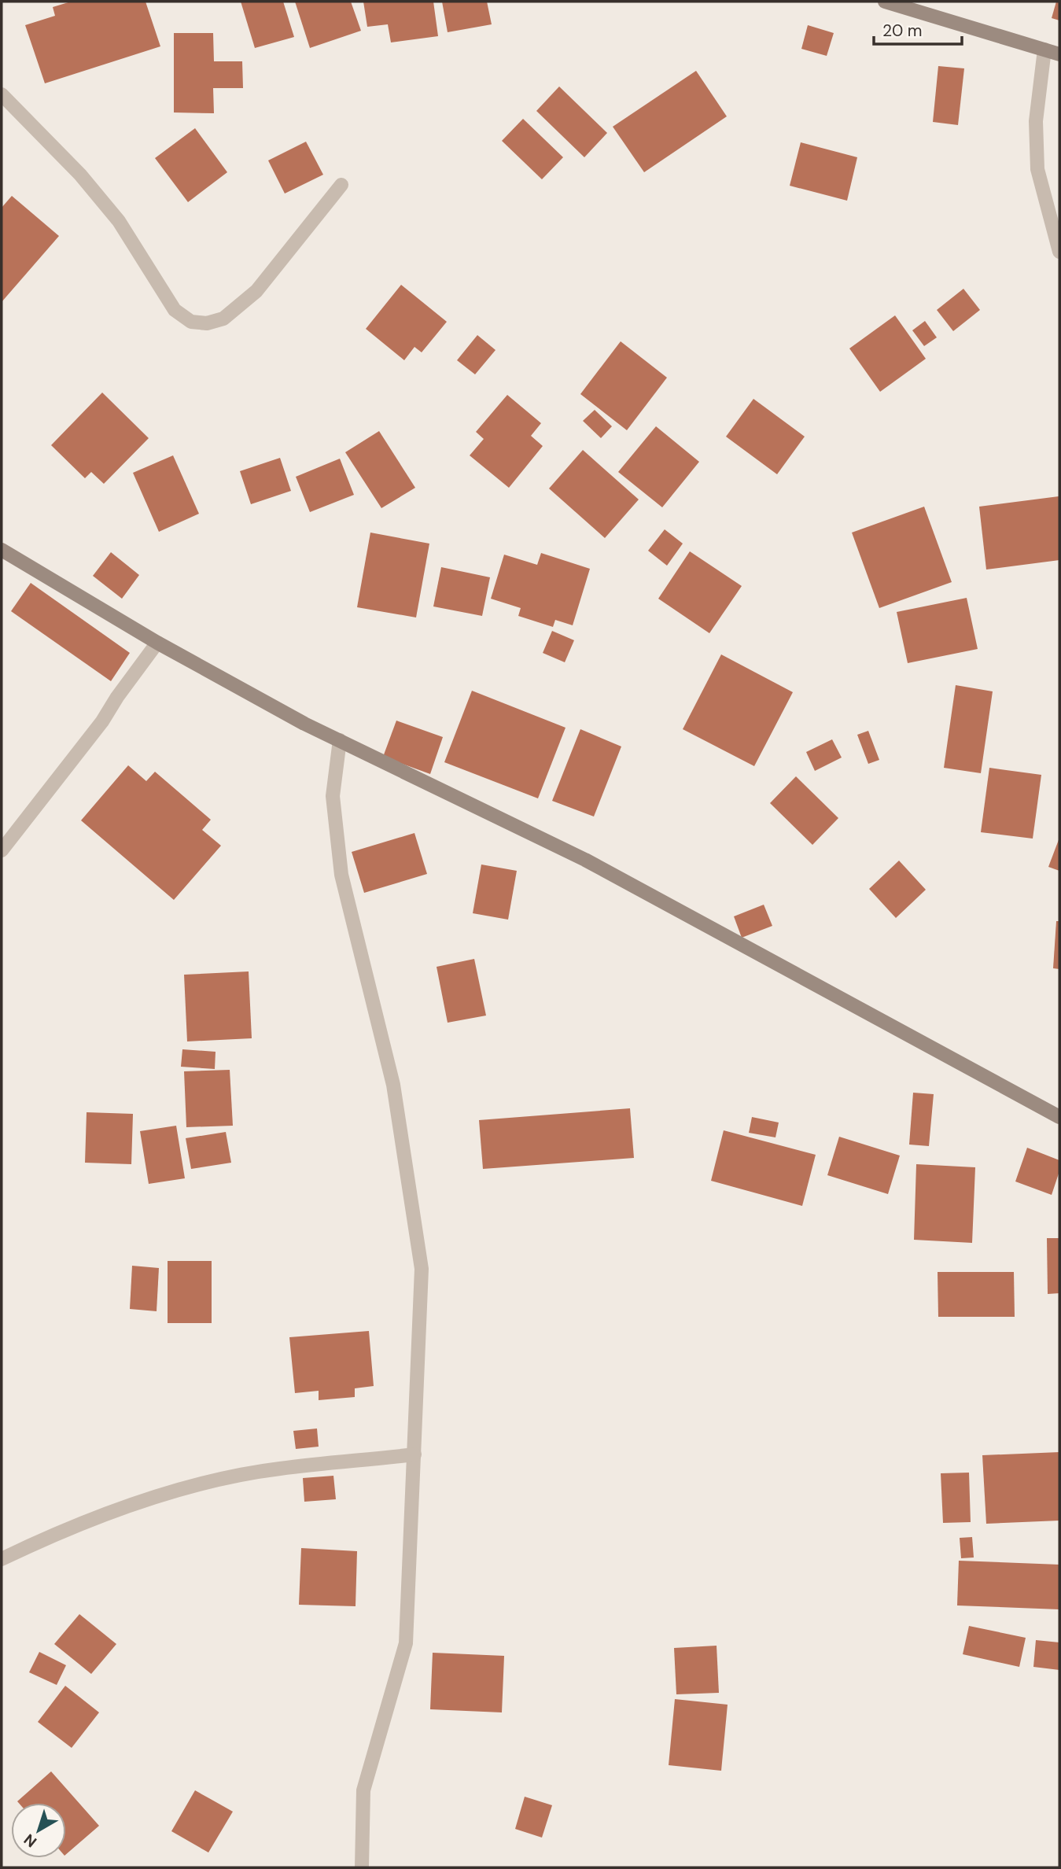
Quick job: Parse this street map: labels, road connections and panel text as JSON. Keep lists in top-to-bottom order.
{
  "scale_bar": "20 m",
  "north": "bottom left"
}
